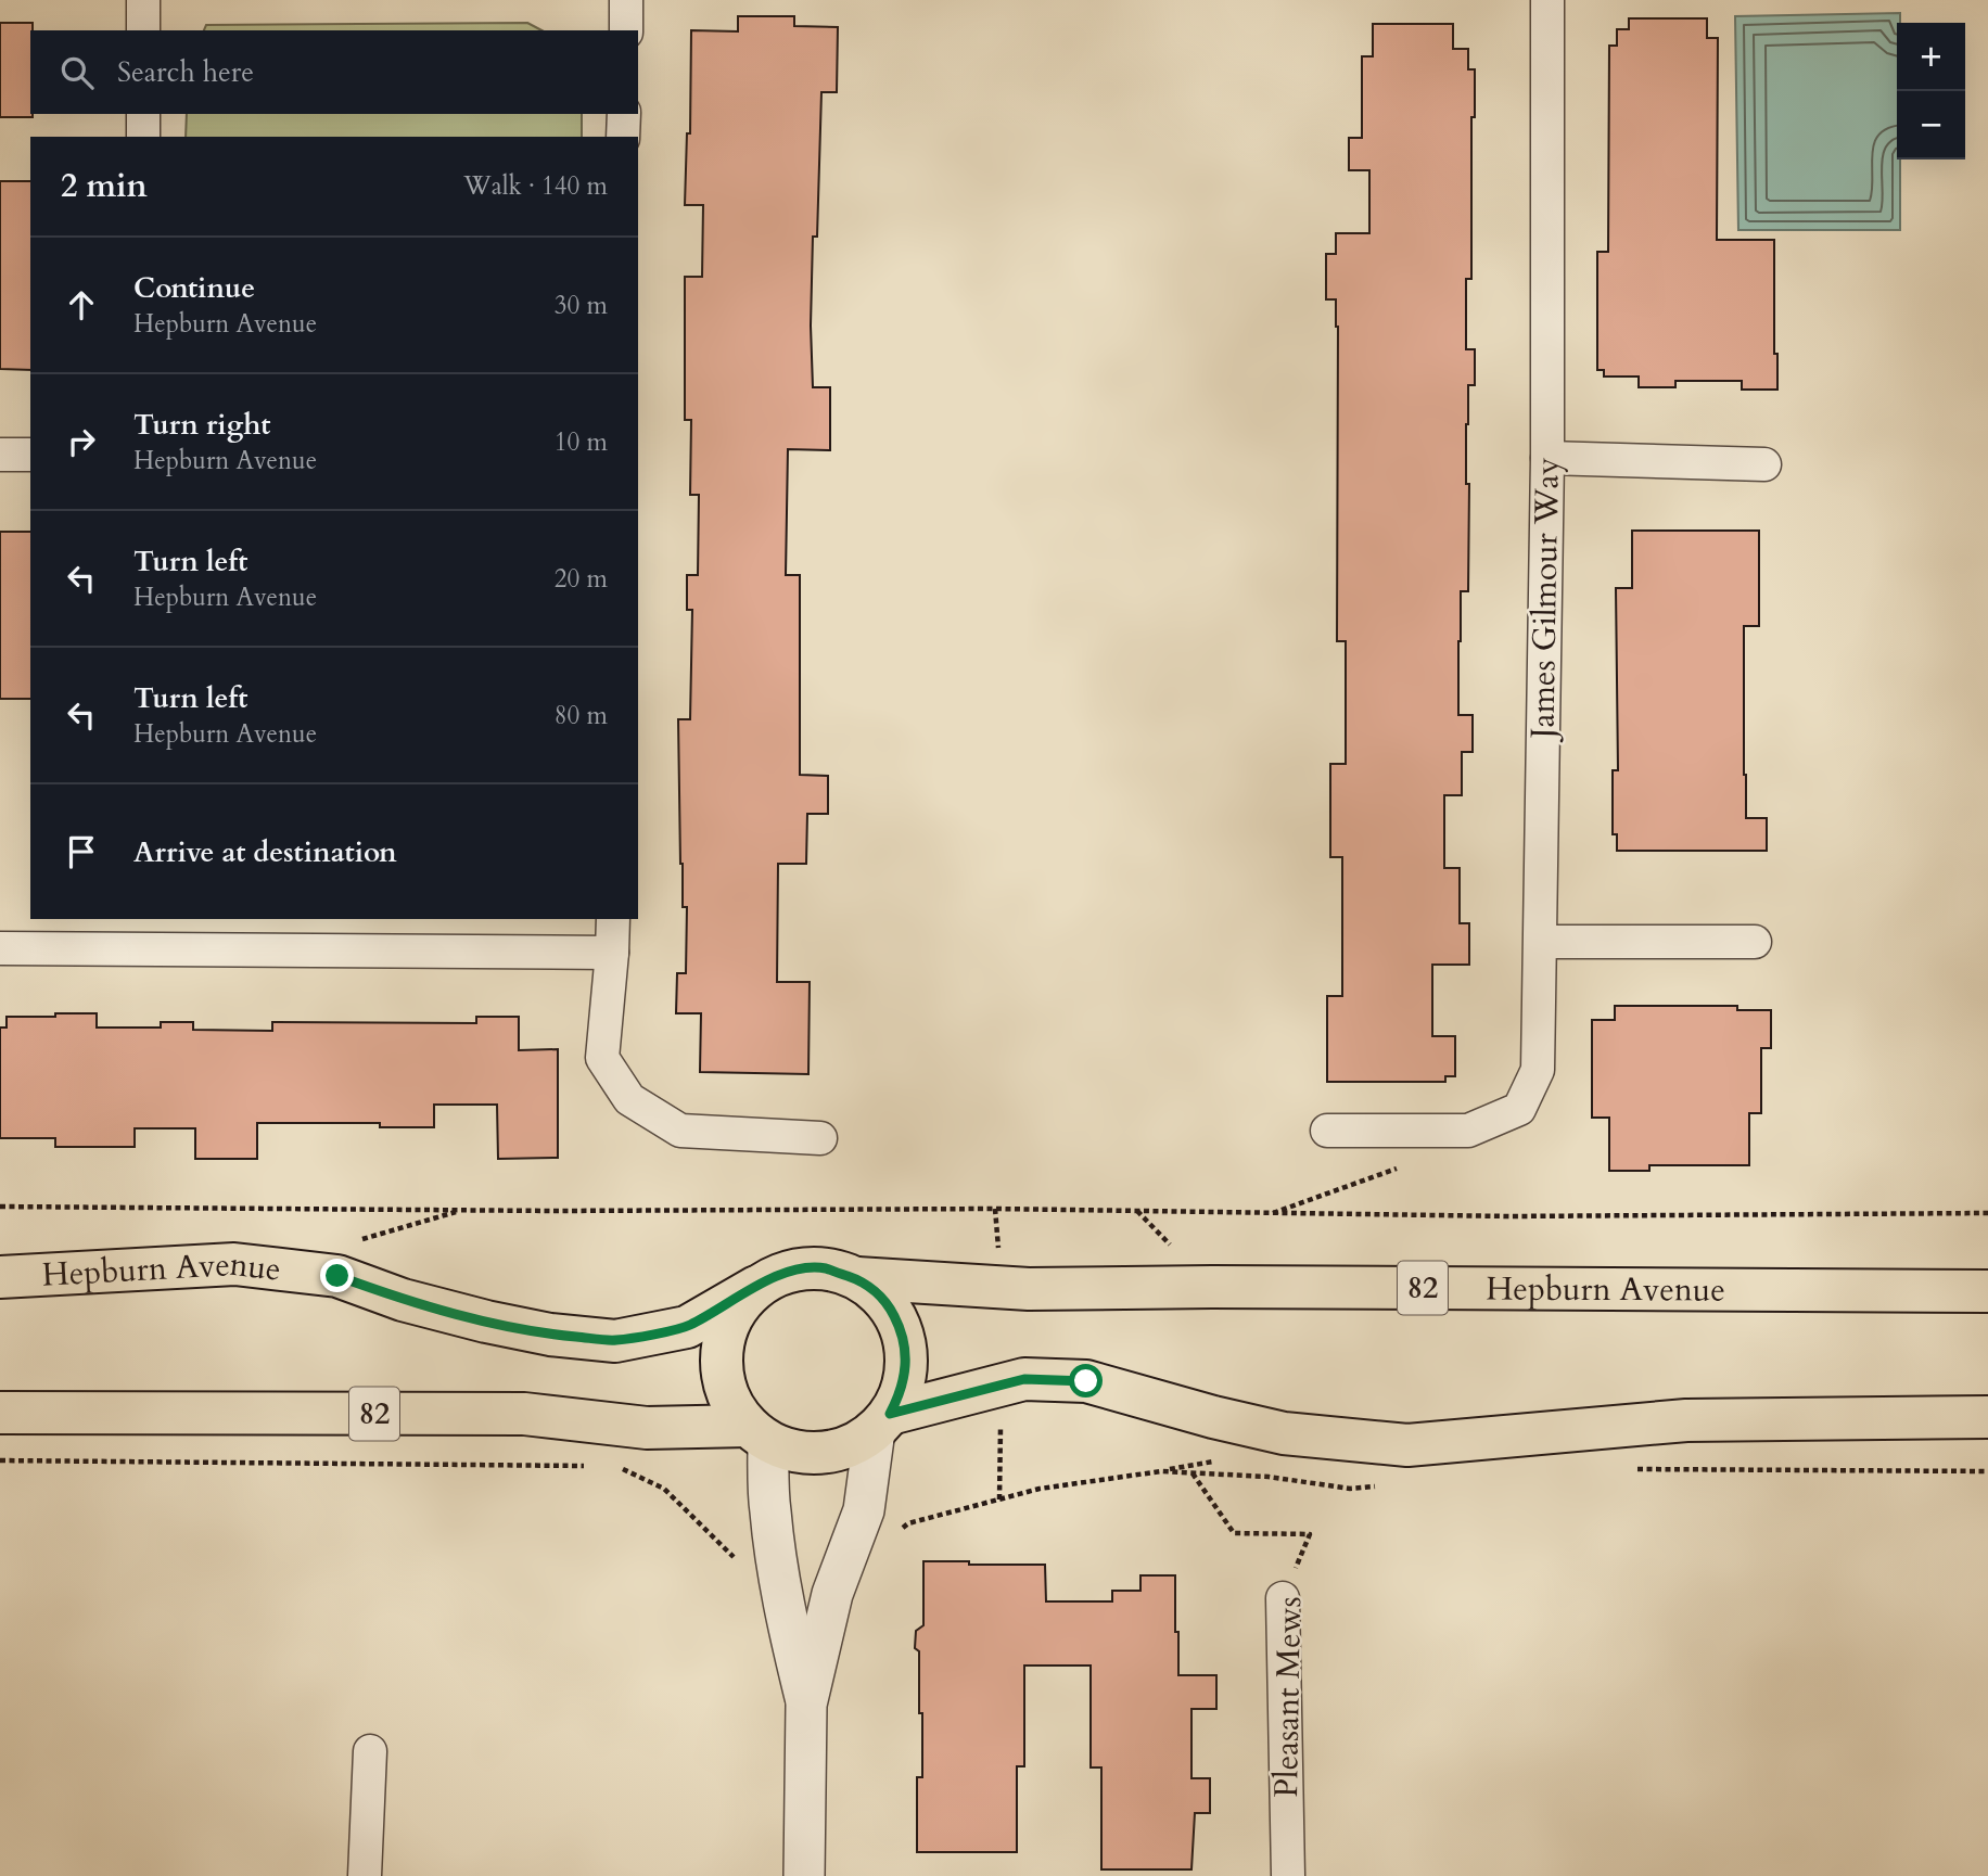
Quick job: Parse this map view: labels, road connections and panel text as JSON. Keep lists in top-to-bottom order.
{
  "streets": {
    "main road": ["Hepburn Avenue", "82"],
    "street": ["James Gilmour Way", "Pleasant Mews"]
  },
  "crossings": [
    ["Hepburn Avenue", "82"]
  ],
  "page": {
    "map_buttons": ["+", "−"],
    "search": "Search here",
    "heading": ["2 min", "Walk · 140 m"],
    "list": [
      ["Continue", "Hepburn Avenue", "30 m"],
      ["Turn right", "Hepburn Avenue", "10 m"],
      ["Turn left", "Hepburn Avenue", "20 m"],
      ["Turn left", "Hepburn Avenue", "80 m"],
      "Arrive at destination"
    ]
  }
}
